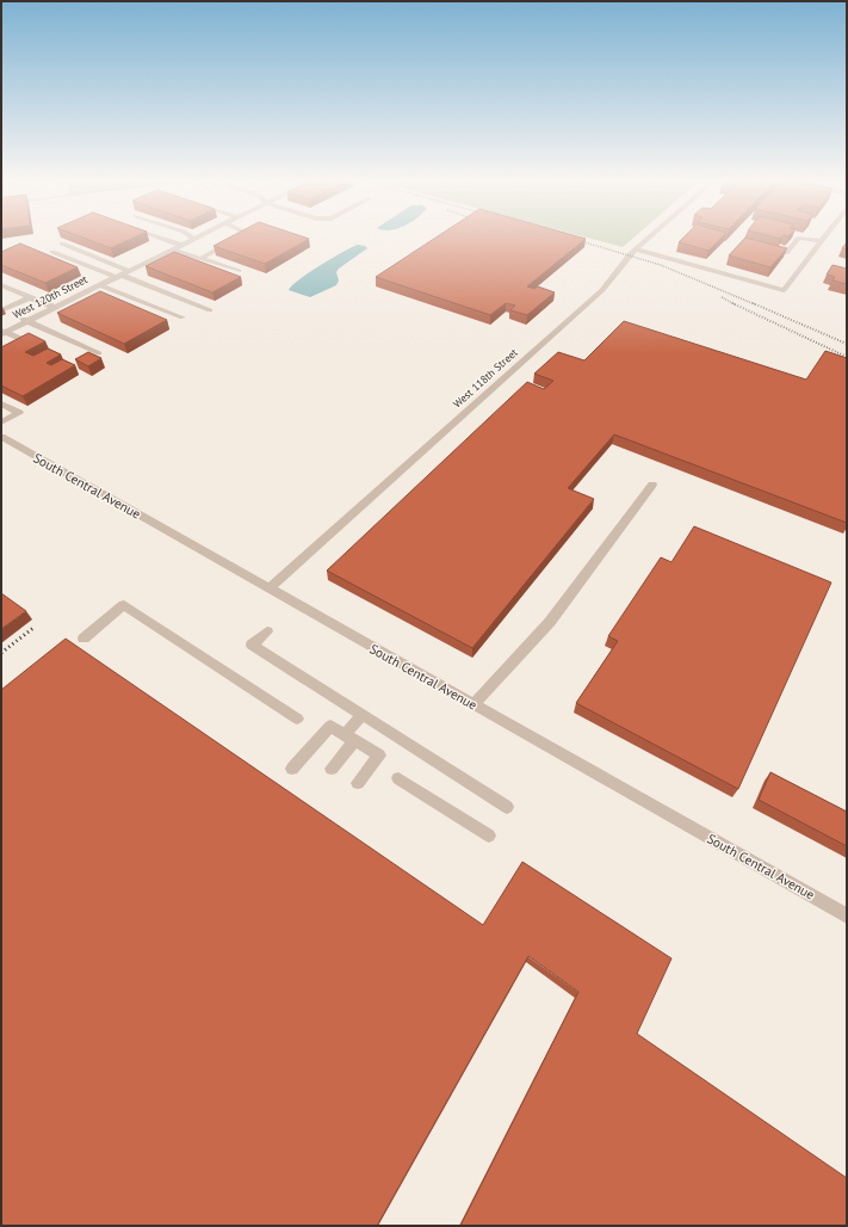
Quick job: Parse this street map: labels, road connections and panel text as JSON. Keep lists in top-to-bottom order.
{
  "streets": {
    "street": ["West 120th Street", "West 118th Street", "South Central Avenue"]
  },
  "crossings": [
    ["West 118th Street", "South Central Avenue"]
  ]
}
